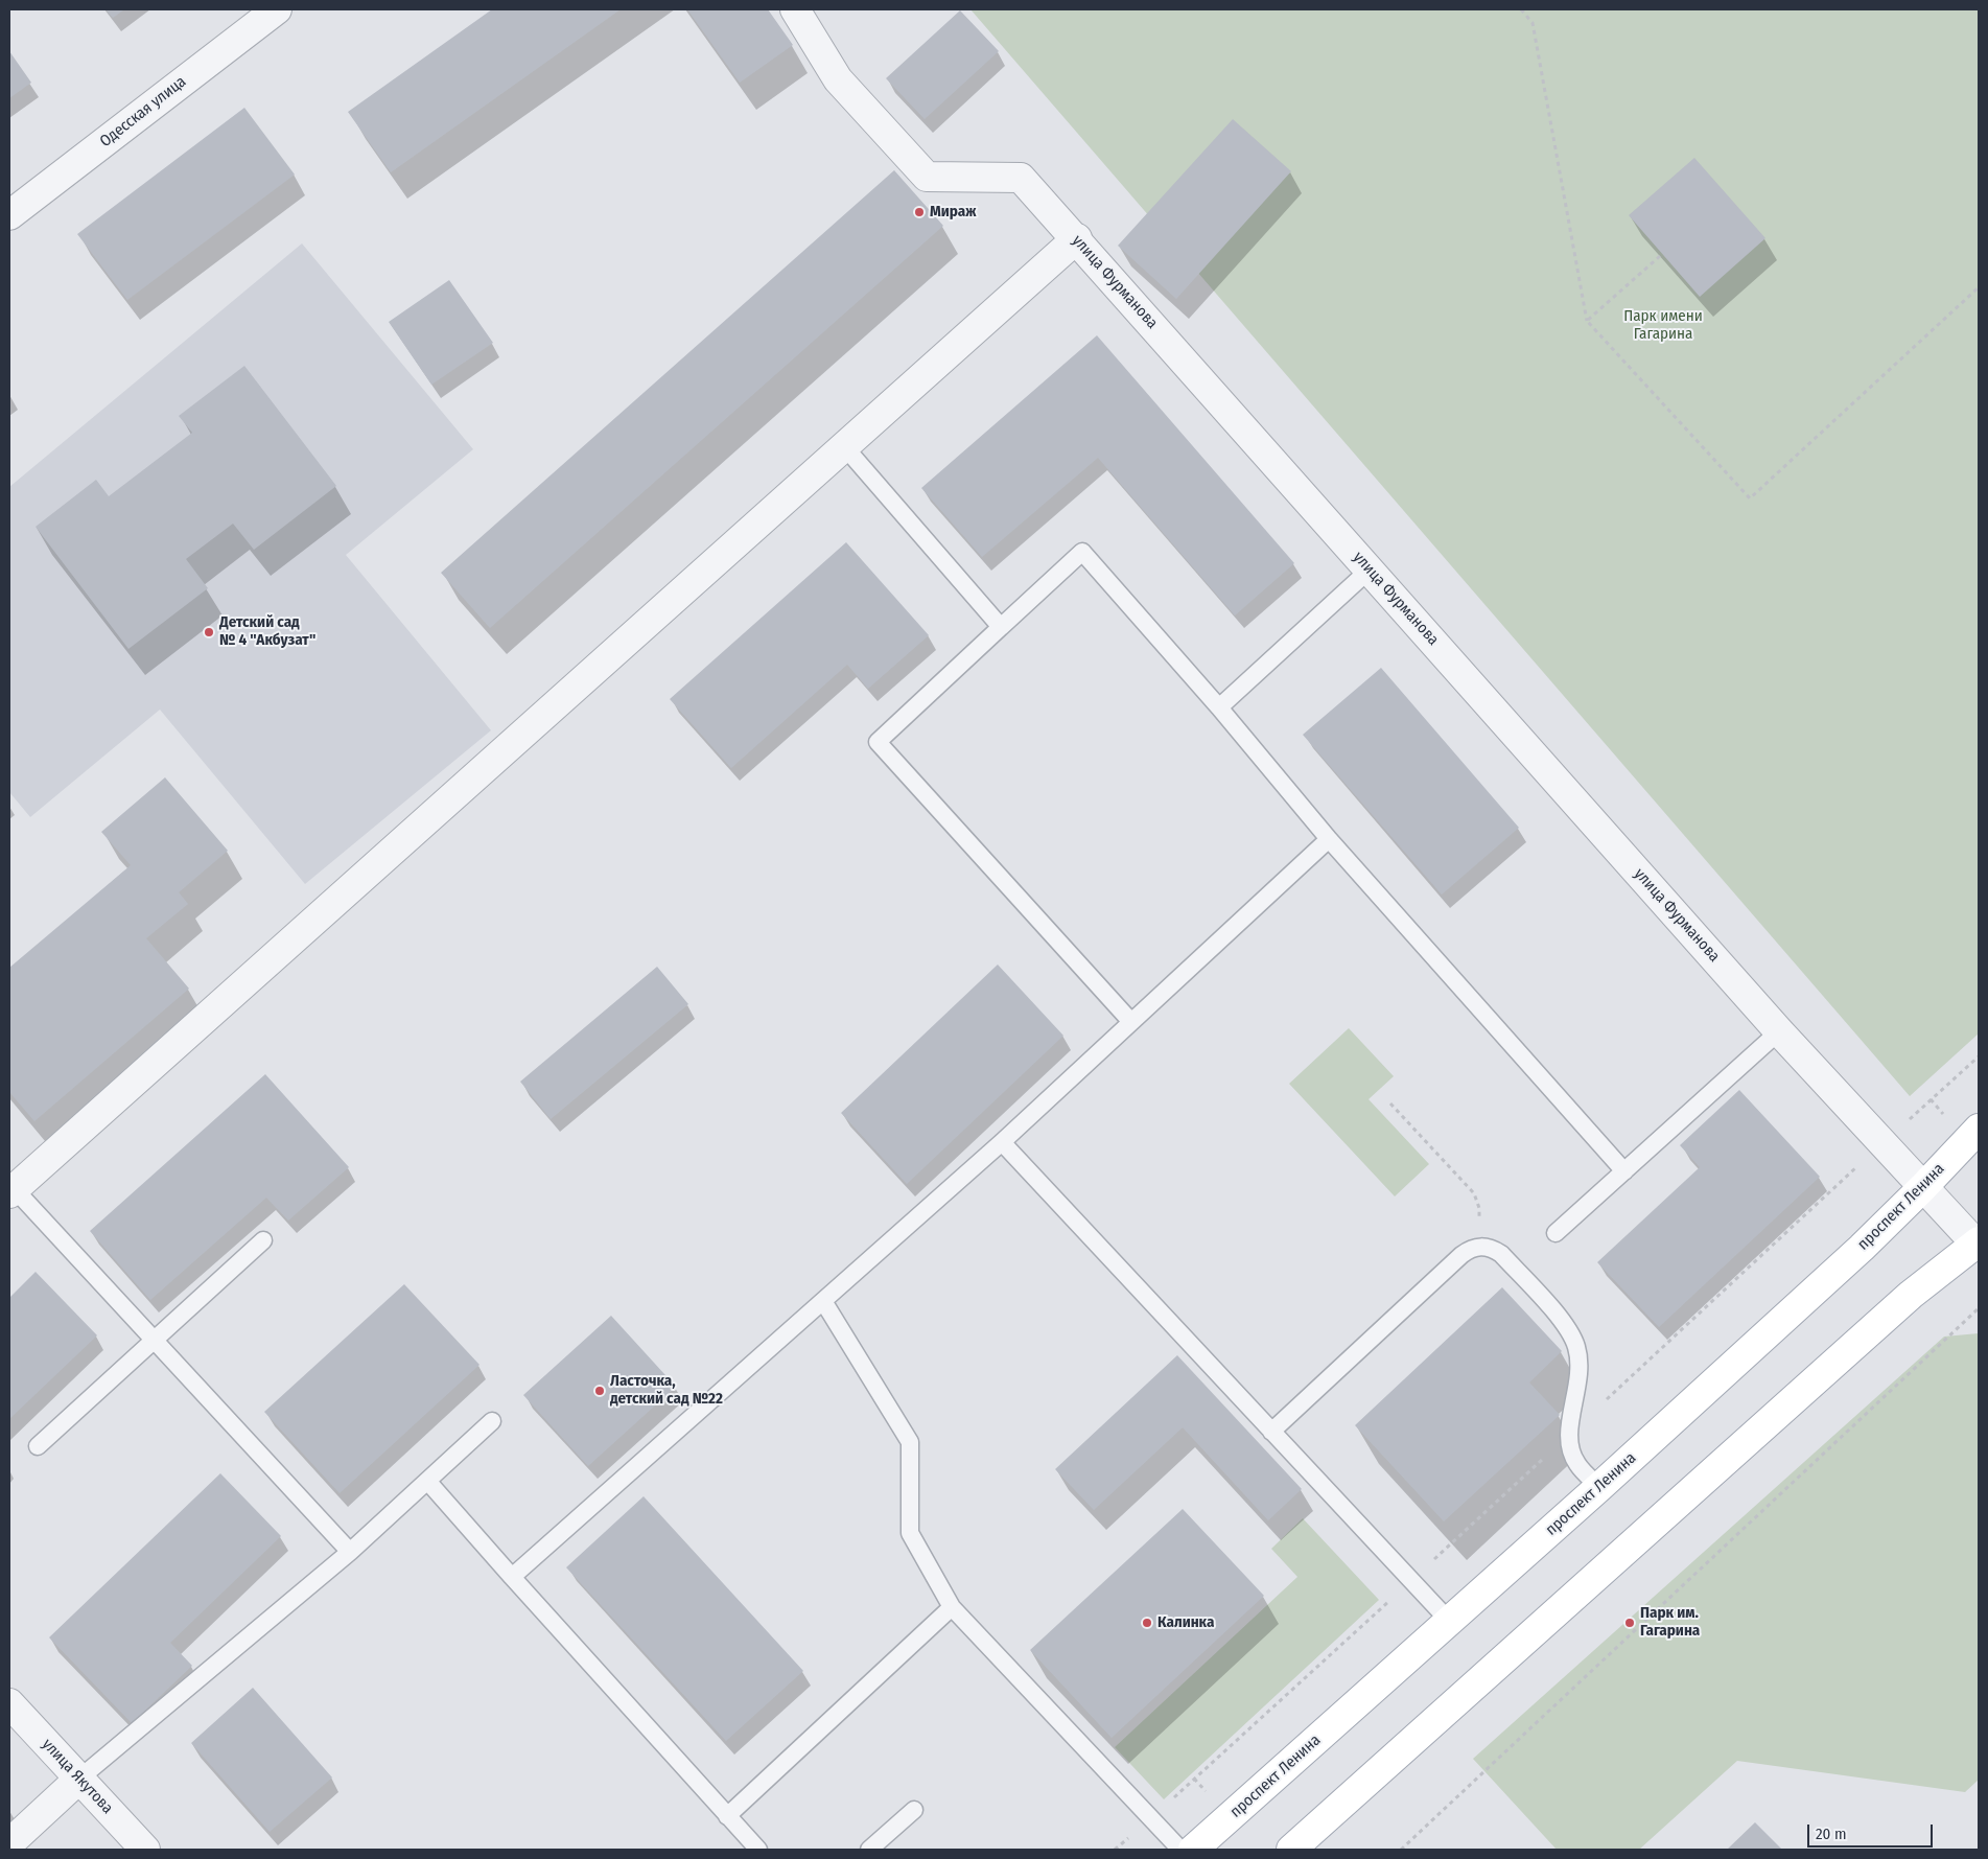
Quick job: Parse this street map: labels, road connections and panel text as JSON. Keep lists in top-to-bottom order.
{
  "streets": {
    "main road": ["проспект Ленина"],
    "street": ["Одесская улица", "улица Фурманова", "улица Якутова"]
  },
  "crossings": [
    ["улица Фурманова", "проспект Ленина"]
  ],
  "parks": ["Парк имени Гагарина"],
  "places": [
    "Мираж",
    "Детский сад № 4 \"Акбузат\"",
    "Ласточка, детский сад №22",
    "Калинка",
    "Парк им. Гагарина"
  ],
  "scale_bar": "20 m"
}
